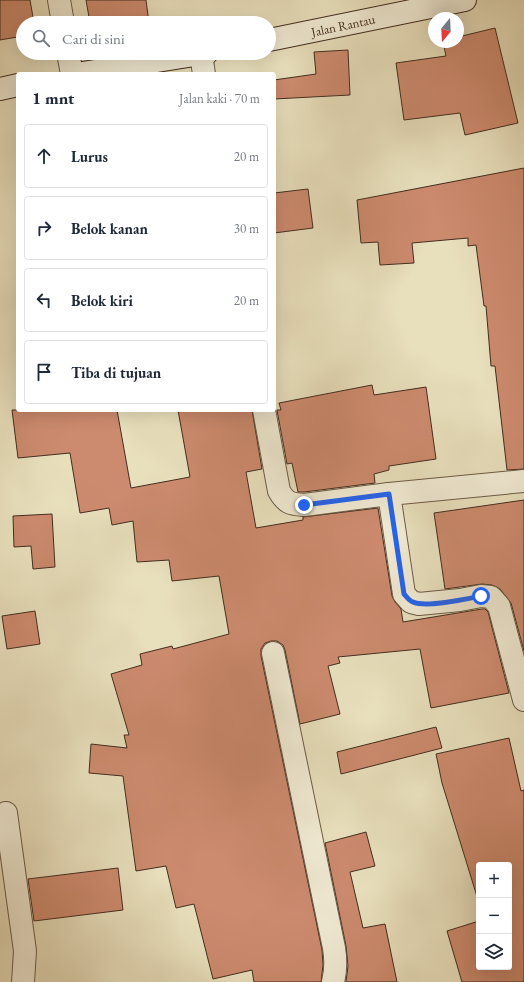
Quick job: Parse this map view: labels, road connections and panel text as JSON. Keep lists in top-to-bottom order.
{
  "streets": {
    "street": ["Jalan Rantau"]
  },
  "north": "bottom",
  "page": {
    "search": "Cari di sini",
    "heading": ["1 mnt", "Jalan kaki · 70 m"],
    "list": [
      ["Lurus", "20 m"],
      ["Belok kanan", "30 m"],
      ["Belok kiri", "20 m"],
      "Tiba di tujuan"
    ],
    "map_buttons": ["+", "−"]
  }
}
